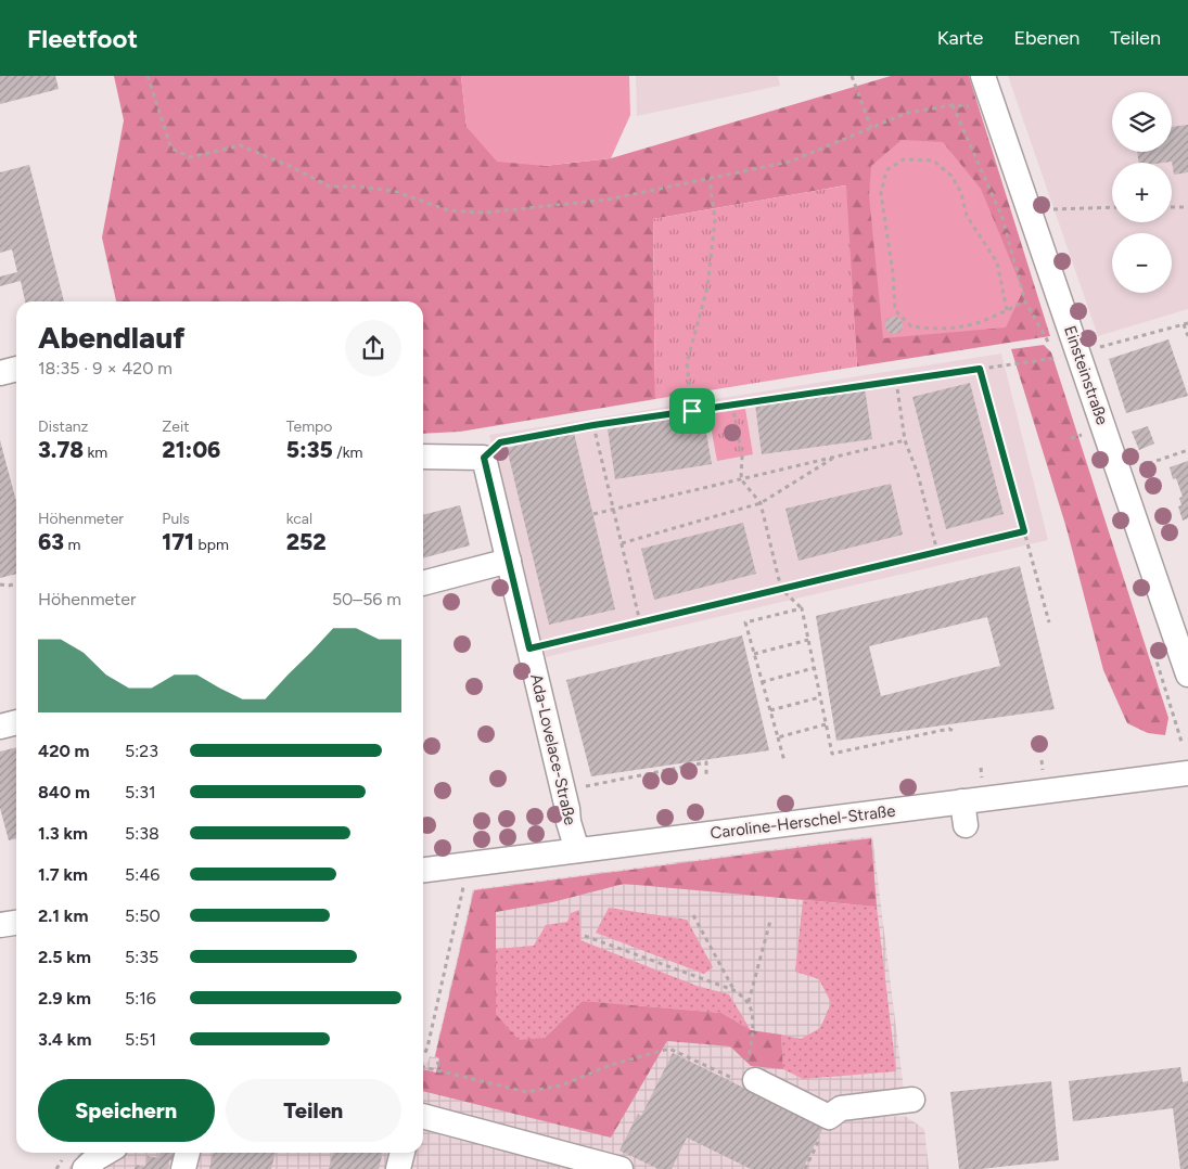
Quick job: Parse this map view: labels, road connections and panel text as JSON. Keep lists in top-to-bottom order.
{
  "streets": {
    "street": ["Einsteinstraße", "Ada-Lovelace-Straße", "Caroline-Herschel-Straße"]
  },
  "crossings": [
    ["Ada-Lovelace-Straße", "Caroline-Herschel-Straße"]
  ],
  "page": {
    "header": "Fleetfoot",
    "nav": ["Karte", "Ebenen", "Teilen"],
    "map_buttons": ["+", "−"],
    "heading": ["Abendlauf", "18:35 · 9 × 420 m"],
    "stats": [
      ["Distanz", "3.78 km"],
      ["Zeit", "21:06"],
      ["Tempo", "5:35 /km"],
      ["Höhenmeter", "63 m"],
      ["Puls", "171 bpm"],
      ["kcal", "252"]
    ],
    "chart": ["Höhenmeter", "50–56 m"],
    "list": [
      {
        "name": "420 m",
        "note": "5:23"
      },
      {
        "name": "840 m",
        "note": "5:31"
      },
      {
        "name": "1.3 km",
        "note": "5:38"
      },
      {
        "name": "1.7 km",
        "note": "5:46"
      },
      {
        "name": "2.1 km",
        "note": "5:50"
      },
      {
        "name": "2.5 km",
        "note": "5:35"
      },
      {
        "name": "2.9 km",
        "note": "5:16"
      },
      {
        "name": "3.4 km",
        "note": "5:51"
      }
    ],
    "buttons": ["Speichern", "Teilen"]
  }
}
